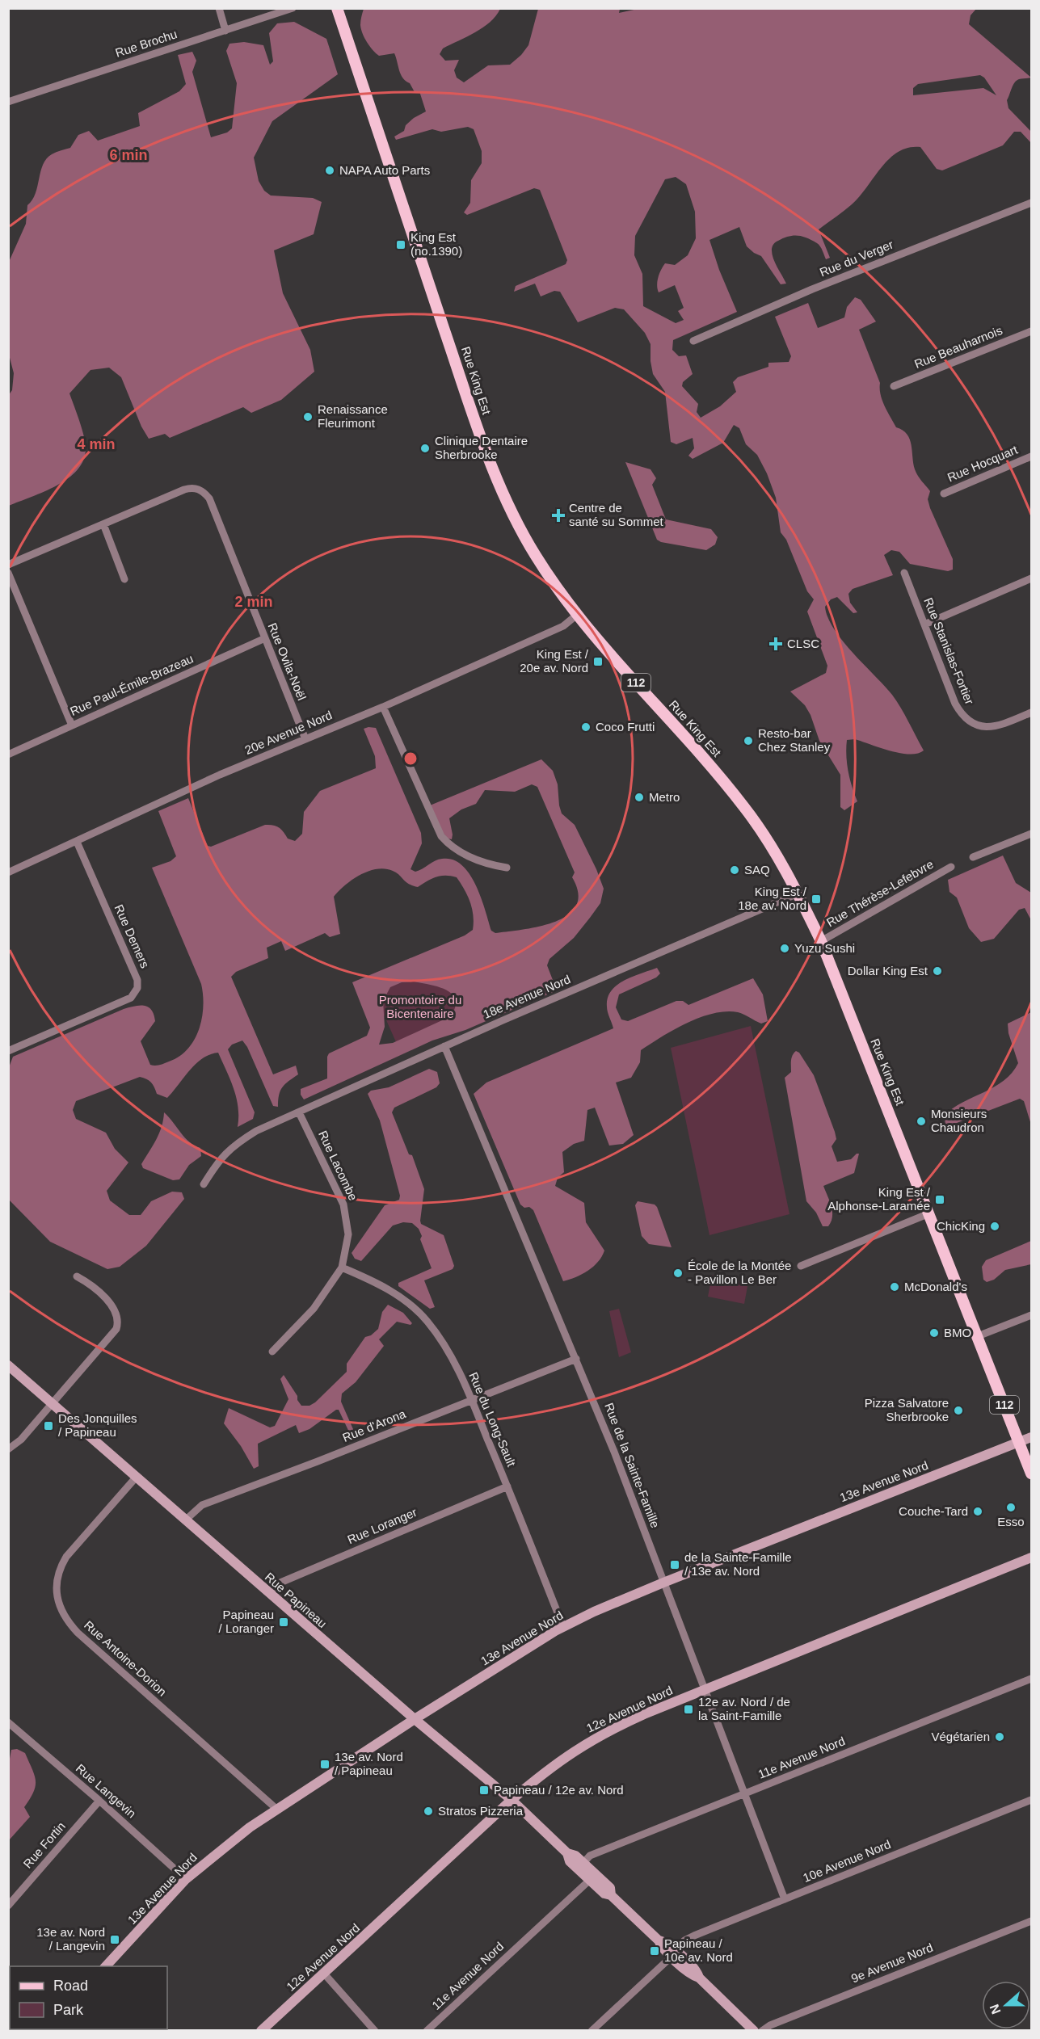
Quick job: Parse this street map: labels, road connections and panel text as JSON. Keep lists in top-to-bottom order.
{
  "streets": {
    "main road": [
      "Rue King Est",
      "112",
      "13e Avenue Nord",
      "Rue Papineau",
      "12e Avenue Nord"
    ],
    "street": [
      "Rue Brochu",
      "Rue du Verger",
      "Rue Beauharnois",
      "Rue Hocquart",
      "Rue Stanislas-Fortier",
      "Rue Ovila-Noël",
      "Rue Paul-Émile-Brazeau",
      "20e Avenue Nord",
      "Rue Thérèse-Lefebvre",
      "Rue Demers",
      "18e Avenue Nord",
      "Rue Lacombe",
      "Rue du Long-Sault",
      "Rue d'Arona",
      "Rue de la Sainte-Famille",
      "Rue Loranger",
      "Rue Antoine-Dorion",
      "11e Avenue Nord",
      "Rue Langevin",
      "Rue Fortin",
      "10e Avenue Nord",
      "9e Avenue Nord"
    ]
  },
  "crossings": [
    ["Rue King Est", "20e Avenue Nord"],
    ["Rue King Est", "Rue Thérèse-Lefebvre"],
    ["Rue King Est", "18e Avenue Nord"],
    ["Rue King Est", "13e Avenue Nord"],
    ["Rue Ovila-Noël", "Rue Paul-Émile-Brazeau"],
    ["Rue Ovila-Noël", "20e Avenue Nord"],
    ["20e Avenue Nord", "Rue Demers"],
    ["18e Avenue Nord", "Rue Lacombe"],
    ["18e Avenue Nord", "Rue de la Sainte-Famille"],
    ["Rue Lacombe", "Rue du Long-Sault"],
    ["Rue du Long-Sault", "Rue d'Arona"],
    ["Rue du Long-Sault", "13e Avenue Nord"],
    ["Rue du Long-Sault", "Rue Loranger"],
    ["Rue d'Arona", "Rue de la Sainte-Famille"],
    ["Rue d'Arona", "Rue Papineau"],
    ["Rue de la Sainte-Famille", "13e Avenue Nord"],
    ["Rue de la Sainte-Famille", "12e Avenue Nord"],
    ["Rue de la Sainte-Famille", "11e Avenue Nord"],
    ["Rue de la Sainte-Famille", "10e Avenue Nord"],
    ["13e Avenue Nord", "Rue Papineau"],
    ["13e Avenue Nord", "Rue Antoine-Dorion"],
    ["13e Avenue Nord", "Rue Langevin"],
    ["Rue Loranger", "Rue Papineau"],
    ["Rue Papineau", "Rue Antoine-Dorion"],
    ["Rue Papineau", "12e Avenue Nord"],
    ["Rue Papineau", "11e Avenue Nord"],
    ["Rue Papineau", "10e Avenue Nord"],
    ["Rue Langevin", "Rue Fortin"]
  ],
  "parks": ["Promontoire du Bicentenaire"],
  "places": {
    "other": [
      "NAPA Auto Parts",
      "Renaissance Fleurimont",
      "Clinique Dentaire Sherbrooke",
      "Coco Frutti",
      "Resto-bar Chez Stanley",
      "Metro",
      "SAQ",
      "Yuzu Sushi",
      "Dollar King Est",
      "Monsieurs Chaudron",
      "ChicKing",
      "École de la Montée - Pavillon Le Ber",
      "McDonald's",
      "BMO",
      "Pizza Salvatore Sherbrooke",
      "Esso",
      "Couche-Tard",
      "Végétarien",
      "Stratos Pizzeria"
    ],
    "transit": [
      "King Est (no.1390)",
      "King Est / 20e av. Nord",
      "King Est / 18e av. Nord",
      "King Est / Alphonse-Laramée",
      "Des Jonquilles / Papineau",
      "de la Sainte-Famille / 13e av. Nord",
      "Papineau / Loranger",
      "12e av. Nord / de la Saint-Famille",
      "13e av. Nord / Papineau",
      "Papineau / 12e av. Nord",
      "13e av. Nord / Langevin",
      "Papineau / 10e av. Nord"
    ],
    "health": ["Centre de santé su Sommet", "CLSC"]
  },
  "legend": ["Road", "Park"],
  "north": "left",
  "rings": ["6 min", "4 min", "2 min"]
}
